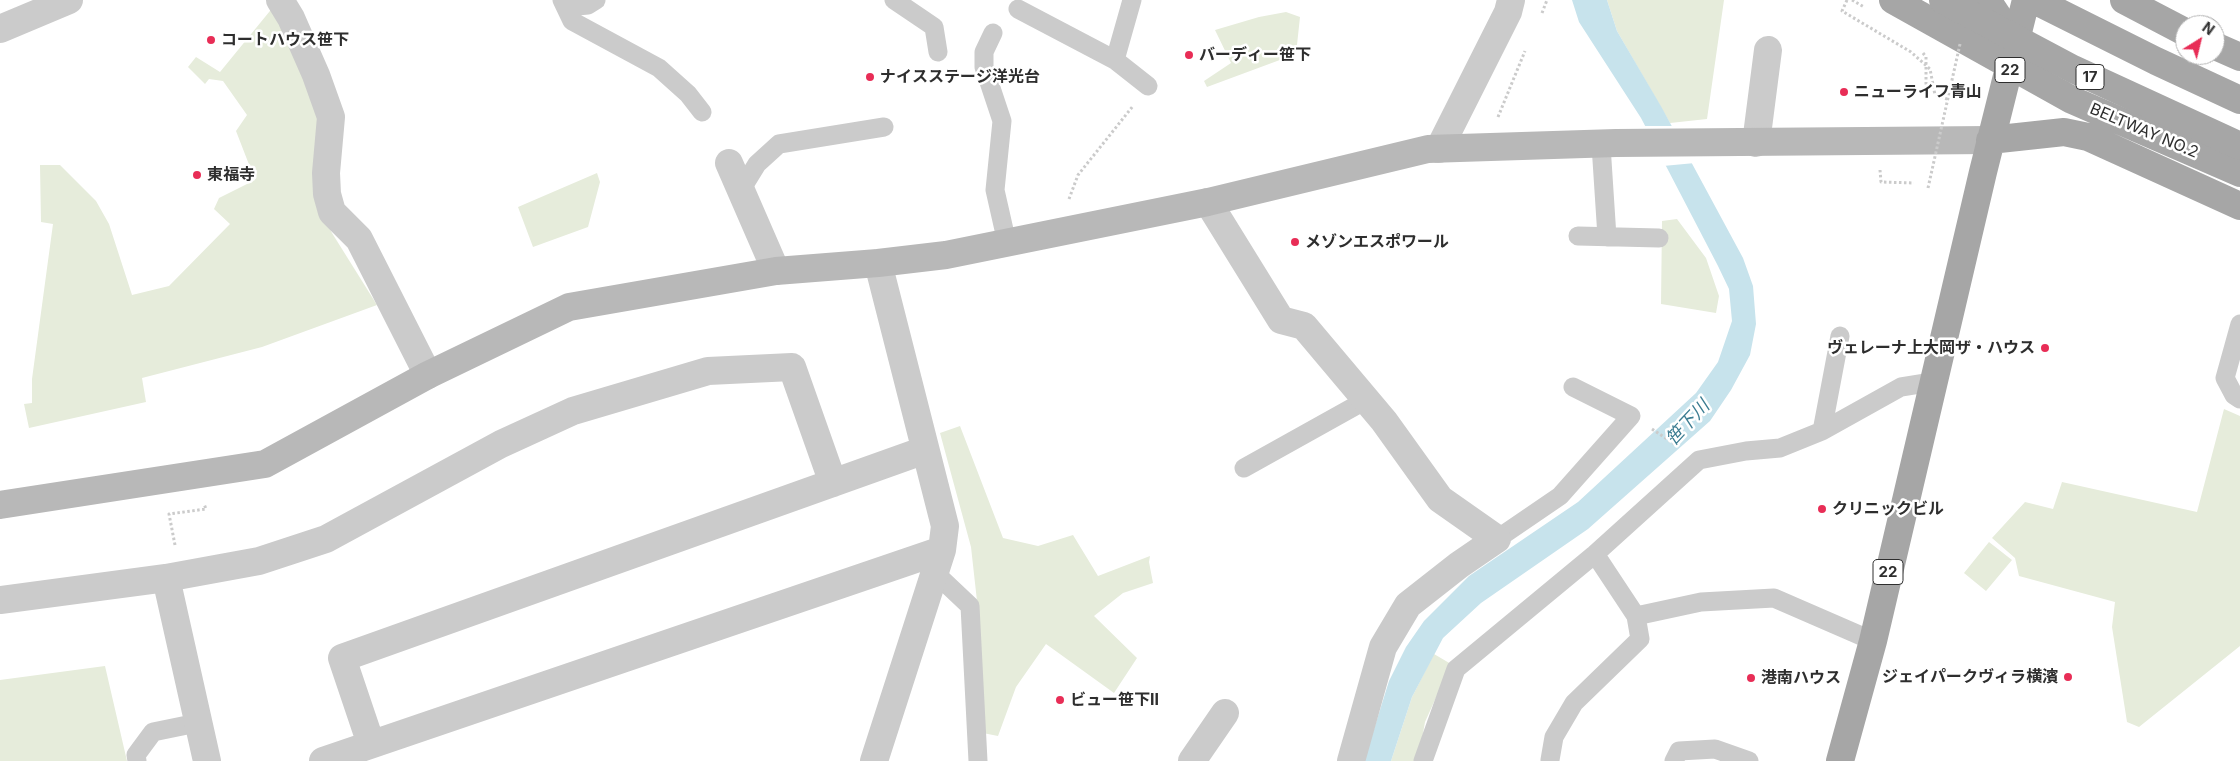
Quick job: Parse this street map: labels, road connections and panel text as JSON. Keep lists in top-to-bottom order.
{
  "streets": {
    "main road": ["22", "17", "BELTWAY NO.2"]
  },
  "crossings": [
    ["22", "BELTWAY NO.2"]
  ],
  "water": ["笹下川"],
  "places": [
    "コートハウス笹下",
    "バーディー笹下",
    "ナイスステージ洋光台",
    "ニューライフ青山",
    "東福寺",
    "メゾンエスポワール",
    "ヴェレーナ上大岡ザ・ハウス",
    "クリニックビル",
    "ジェイパークヴィラ横濱",
    "港南ハウス",
    "ビュー笹下Ⅱ"
  ],
  "north": "top right"
}
